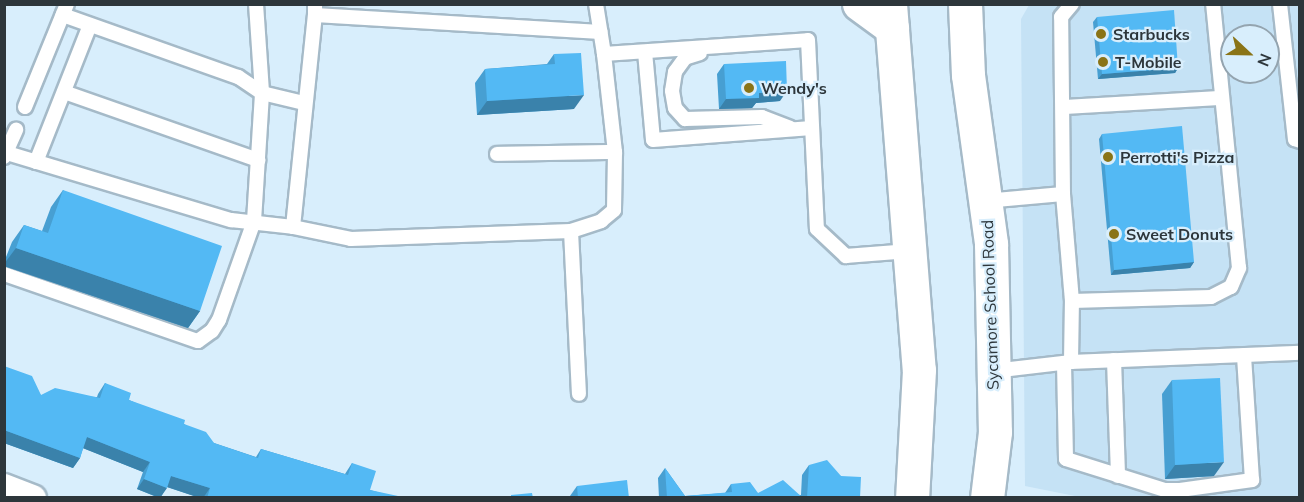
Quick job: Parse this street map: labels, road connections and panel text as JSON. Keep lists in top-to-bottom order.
{
  "streets": {
    "main road": ["Sycamore School Road"]
  },
  "places": [
    "Starbucks",
    "T-Mobile",
    "Wendy's",
    "Perrotti's Pizza",
    "Sweet Donuts"
  ],
  "north": "right"
}
